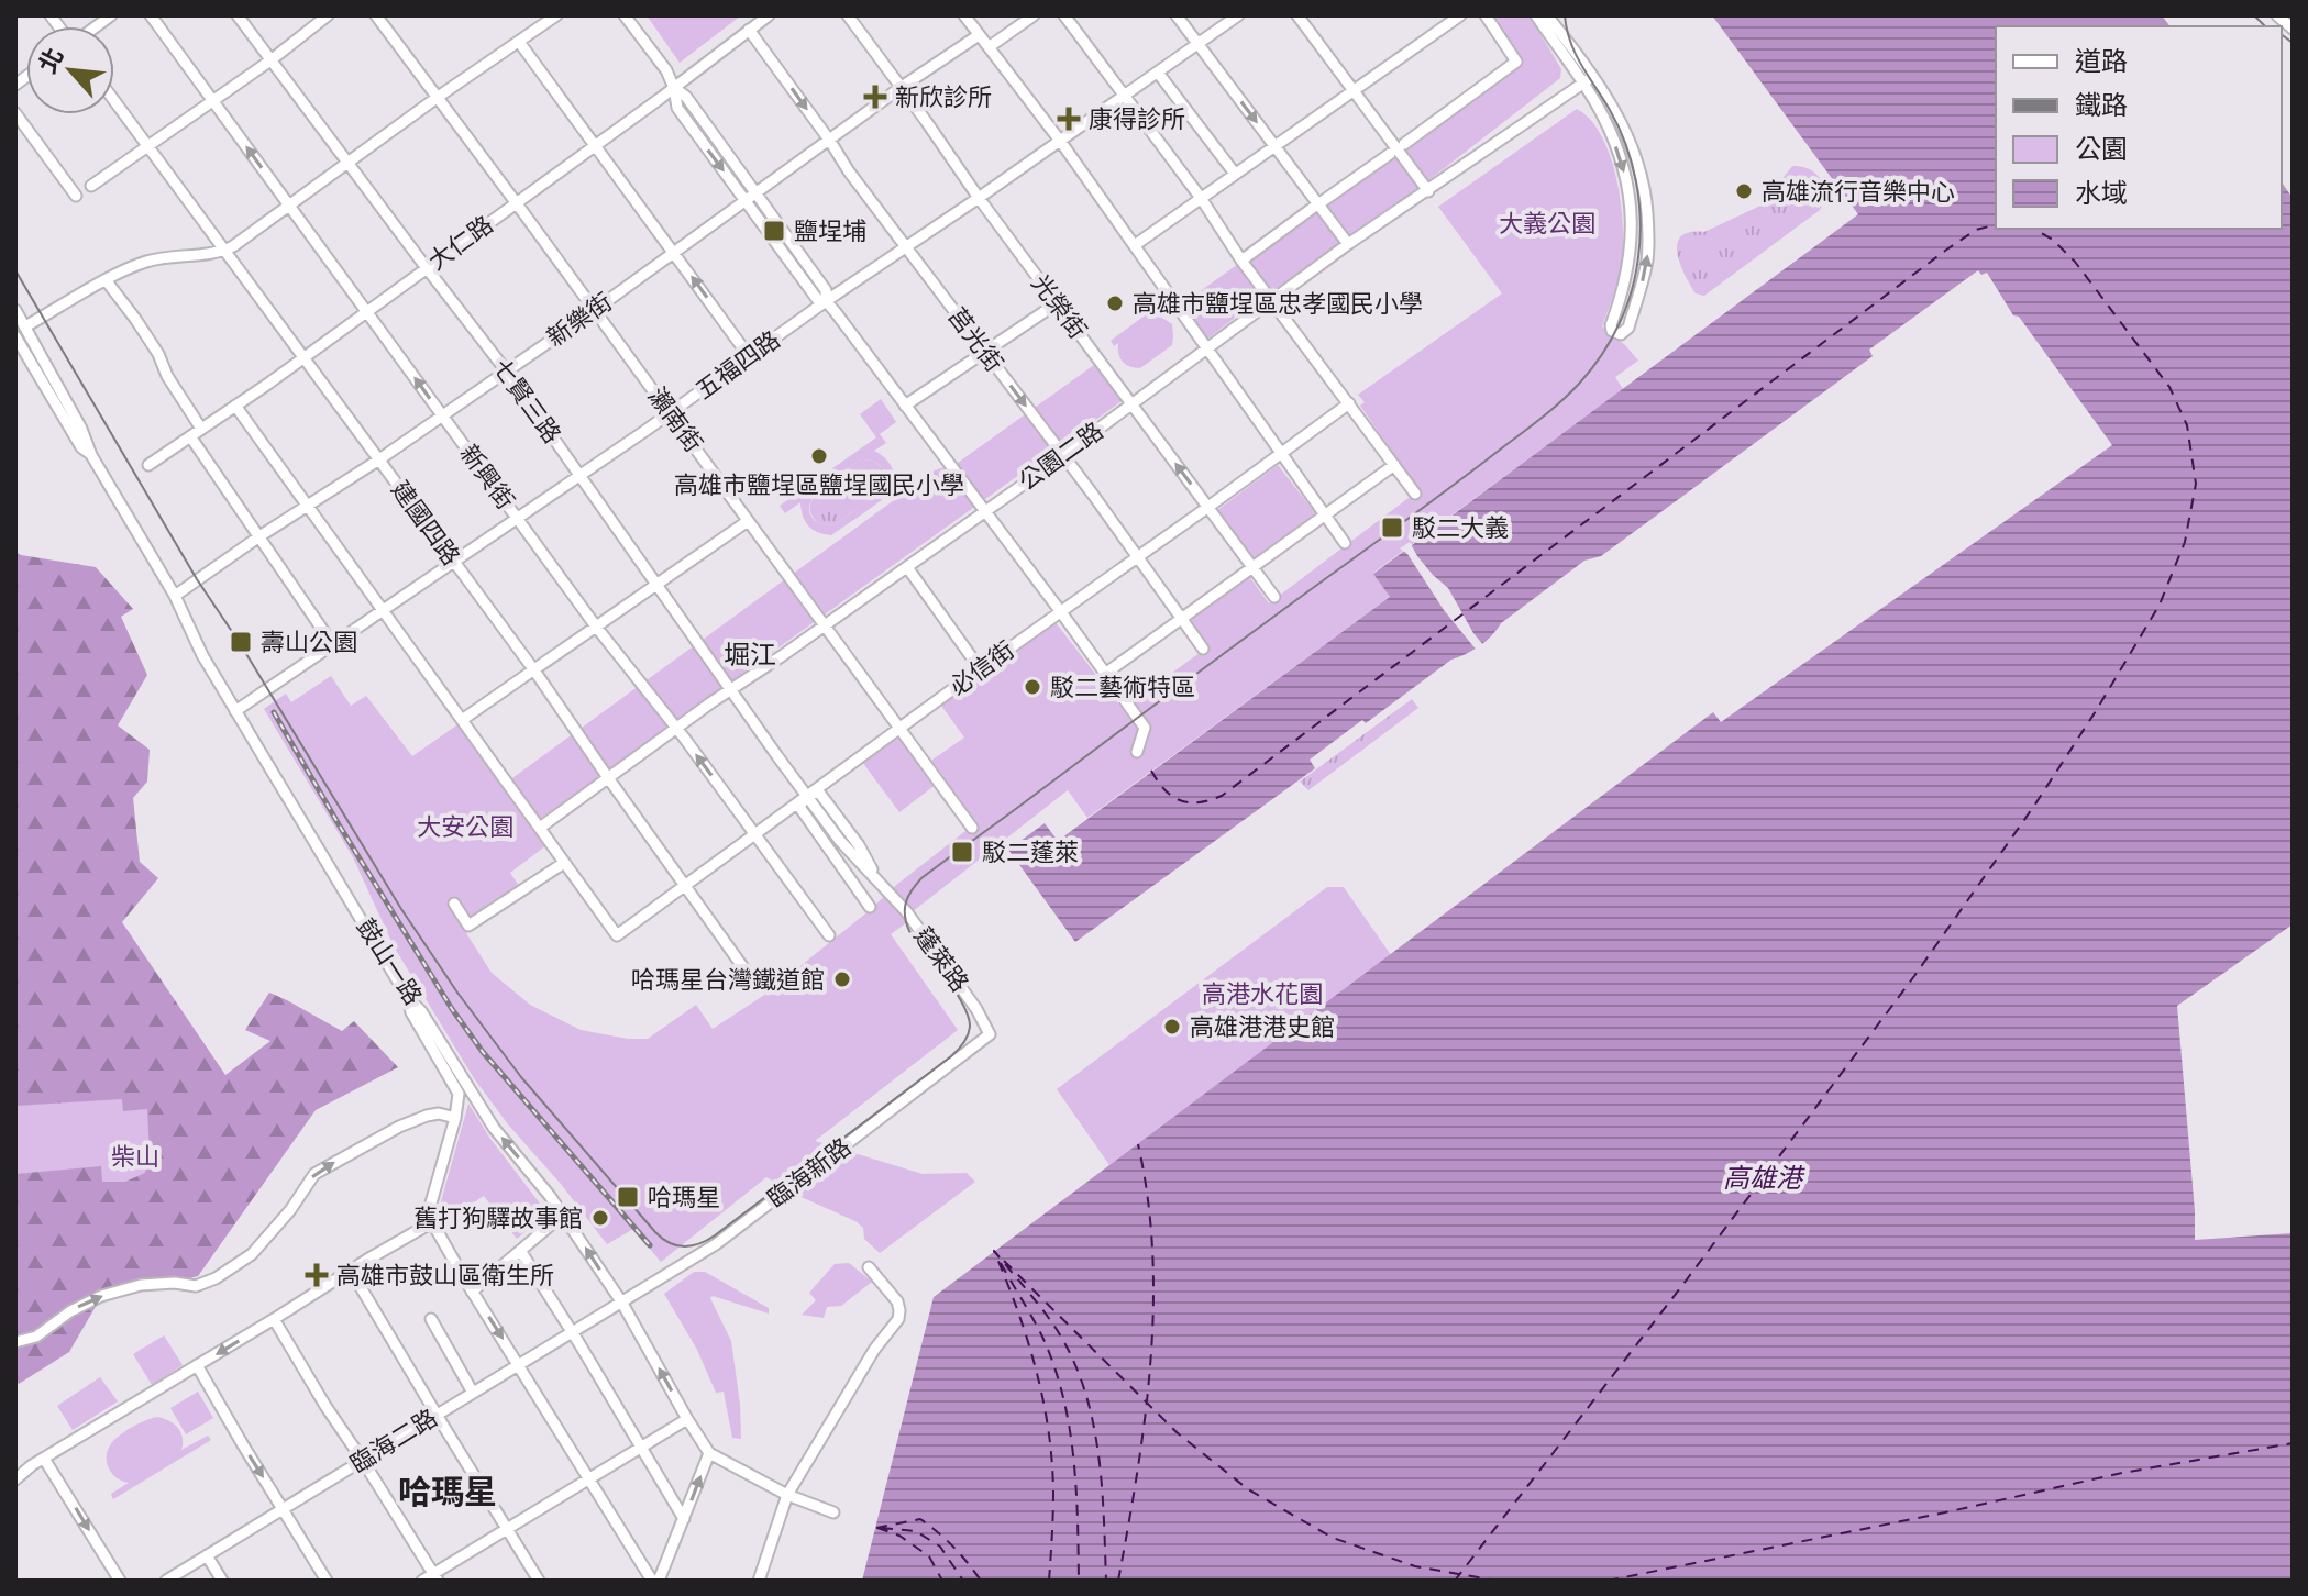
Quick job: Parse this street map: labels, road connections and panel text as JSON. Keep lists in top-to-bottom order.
{
  "streets": {
    "street": [
      "大仁路",
      "光榮街",
      "新樂街",
      "莒光街",
      "五福四路",
      "七賢三路",
      "瀨南街",
      "公園二路",
      "新興街",
      "建國四路",
      "必信街",
      "蓬萊路",
      "鼓山一路",
      "臨海新路",
      "臨海二路"
    ]
  },
  "crossings": [
    ["大仁路", "莒光街"],
    ["大仁路", "七賢三路"],
    ["大仁路", "瀨南街"],
    ["大仁路", "新興街"],
    ["大仁路", "建國四路"],
    ["光榮街", "新樂街"],
    ["光榮街", "五福四路"],
    ["光榮街", "公園二路"],
    ["光榮街", "必信街"],
    ["新樂街", "莒光街"],
    ["新樂街", "七賢三路"],
    ["新樂街", "瀨南街"],
    ["新樂街", "新興街"],
    ["新樂街", "建國四路"],
    ["新樂街", "鼓山一路"],
    ["莒光街", "五福四路"],
    ["莒光街", "公園二路"],
    ["莒光街", "必信街"],
    ["五福四路", "七賢三路"],
    ["五福四路", "瀨南街"],
    ["五福四路", "新興街"],
    ["五福四路", "建國四路"],
    ["五福四路", "鼓山一路"],
    ["七賢三路", "公園二路"],
    ["七賢三路", "必信街"],
    ["七賢三路", "蓬萊路"],
    ["瀨南街", "公園二路"],
    ["瀨南街", "必信街"],
    ["公園二路", "新興街"],
    ["公園二路", "建國四路"],
    ["新興街", "必信街"],
    ["建國四路", "必信街"],
    ["蓬萊路", "臨海新路"],
    ["鼓山一路", "臨海新路"],
    ["鼓山一路", "臨海二路"],
    ["臨海新路", "臨海二路"]
  ],
  "districts": ["堀江", "哈瑪星"],
  "water": ["高雄港"],
  "parks": [
    "大義公園",
    "大安公園",
    "高港水花園",
    "柴山"
  ],
  "places": {
    "health": ["新欣診所", "康得診所", "高雄市鼓山區衛生所"],
    "other": [
      "高雄流行音樂中心",
      "高雄市鹽埕區忠孝國民小學",
      "高雄市鹽埕區鹽埕國民小學",
      "駁二藝術特區",
      "哈瑪星台灣鐵道館",
      "高雄港港史館",
      "舊打狗驛故事館"
    ],
    "transit": [
      "鹽埕埔",
      "駁二大義",
      "壽山公園",
      "駁二蓬萊",
      "哈瑪星"
    ]
  },
  "legend": [
    "道路",
    "鐵路",
    "公園",
    "水域"
  ],
  "north": "top left"
}
